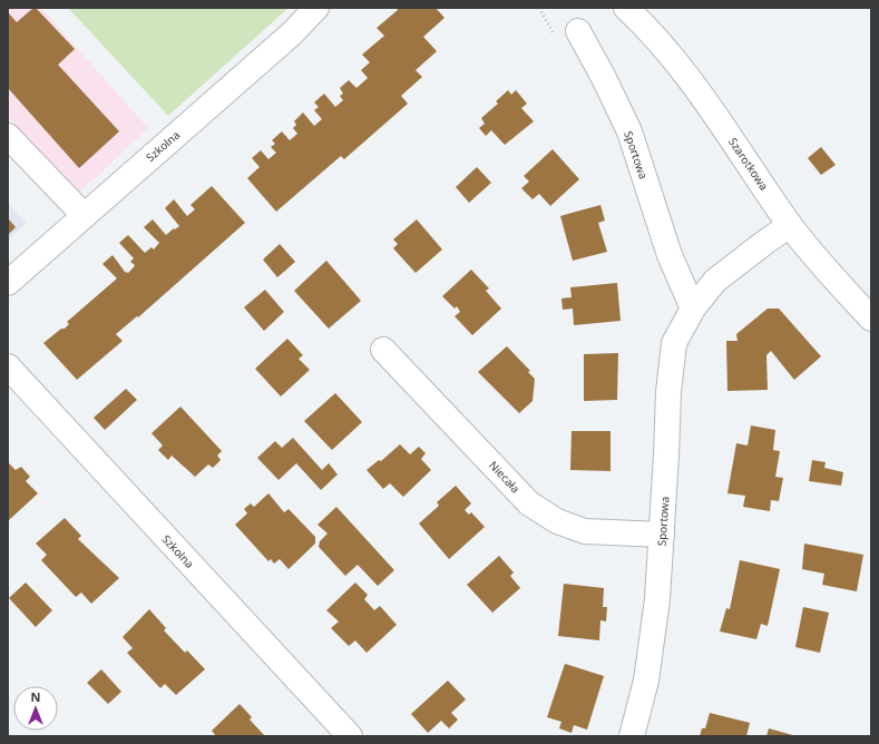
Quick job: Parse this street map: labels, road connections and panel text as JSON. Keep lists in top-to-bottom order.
{
  "streets": {
    "street": [
      "Szkolna",
      "Sportowa",
      "Szarotkowa",
      "Niecała"
    ]
  },
  "crossings": [
    ["Sportowa", "Szarotkowa"],
    ["Sportowa", "Niecała"]
  ],
  "north": "top"
}
